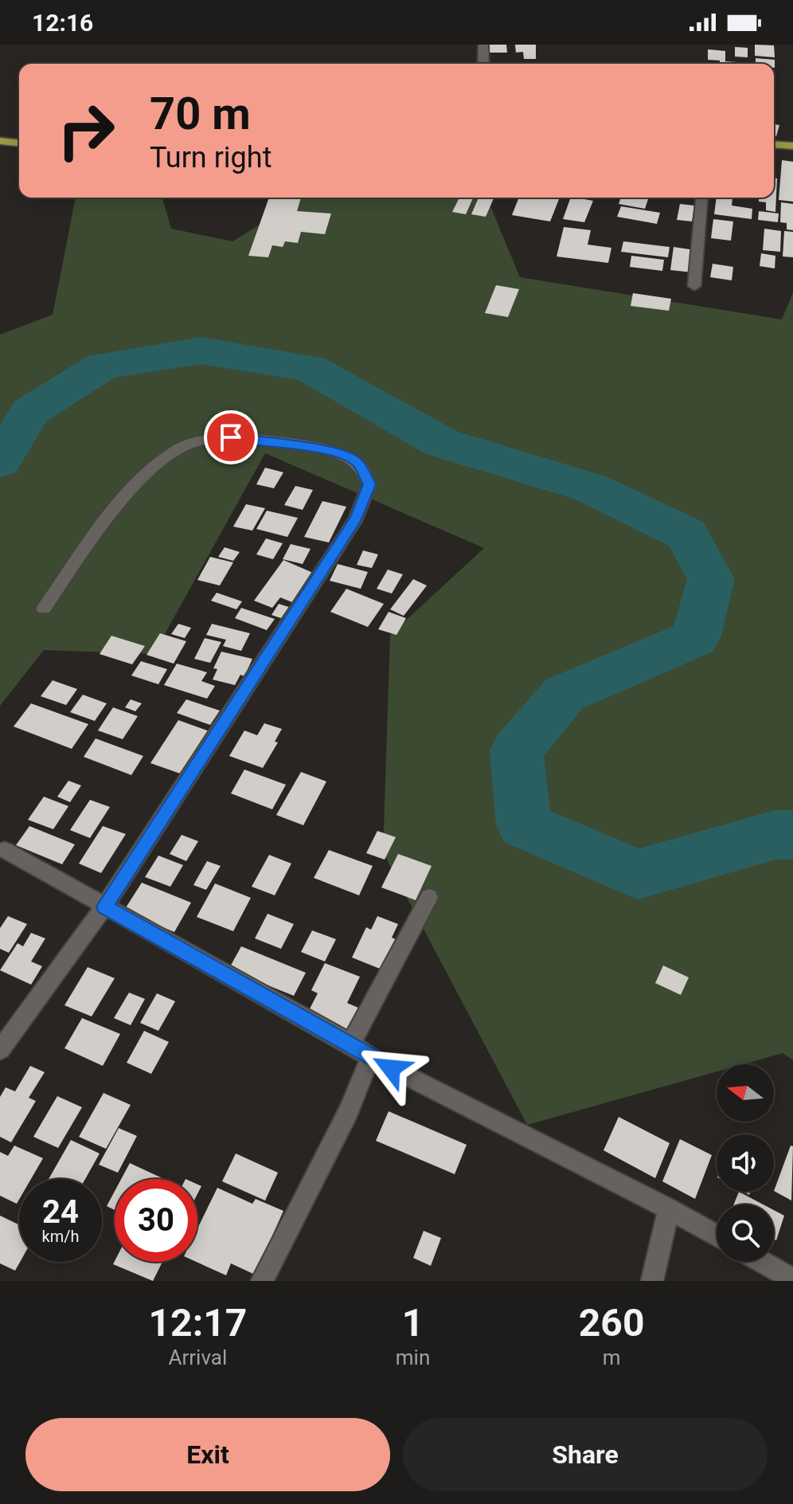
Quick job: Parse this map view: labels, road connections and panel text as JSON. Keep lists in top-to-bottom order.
{
  "north": "left",
  "page": {
    "status": "12:16",
    "turn": ["70 m", "Turn right"],
    "speed": "24 km/h",
    "limit": "30",
    "eta": [
      "12:17",
      "Arrival",
      "1",
      "min",
      "260",
      "m"
    ],
    "buttons": ["Exit", "Share"]
  }
}
